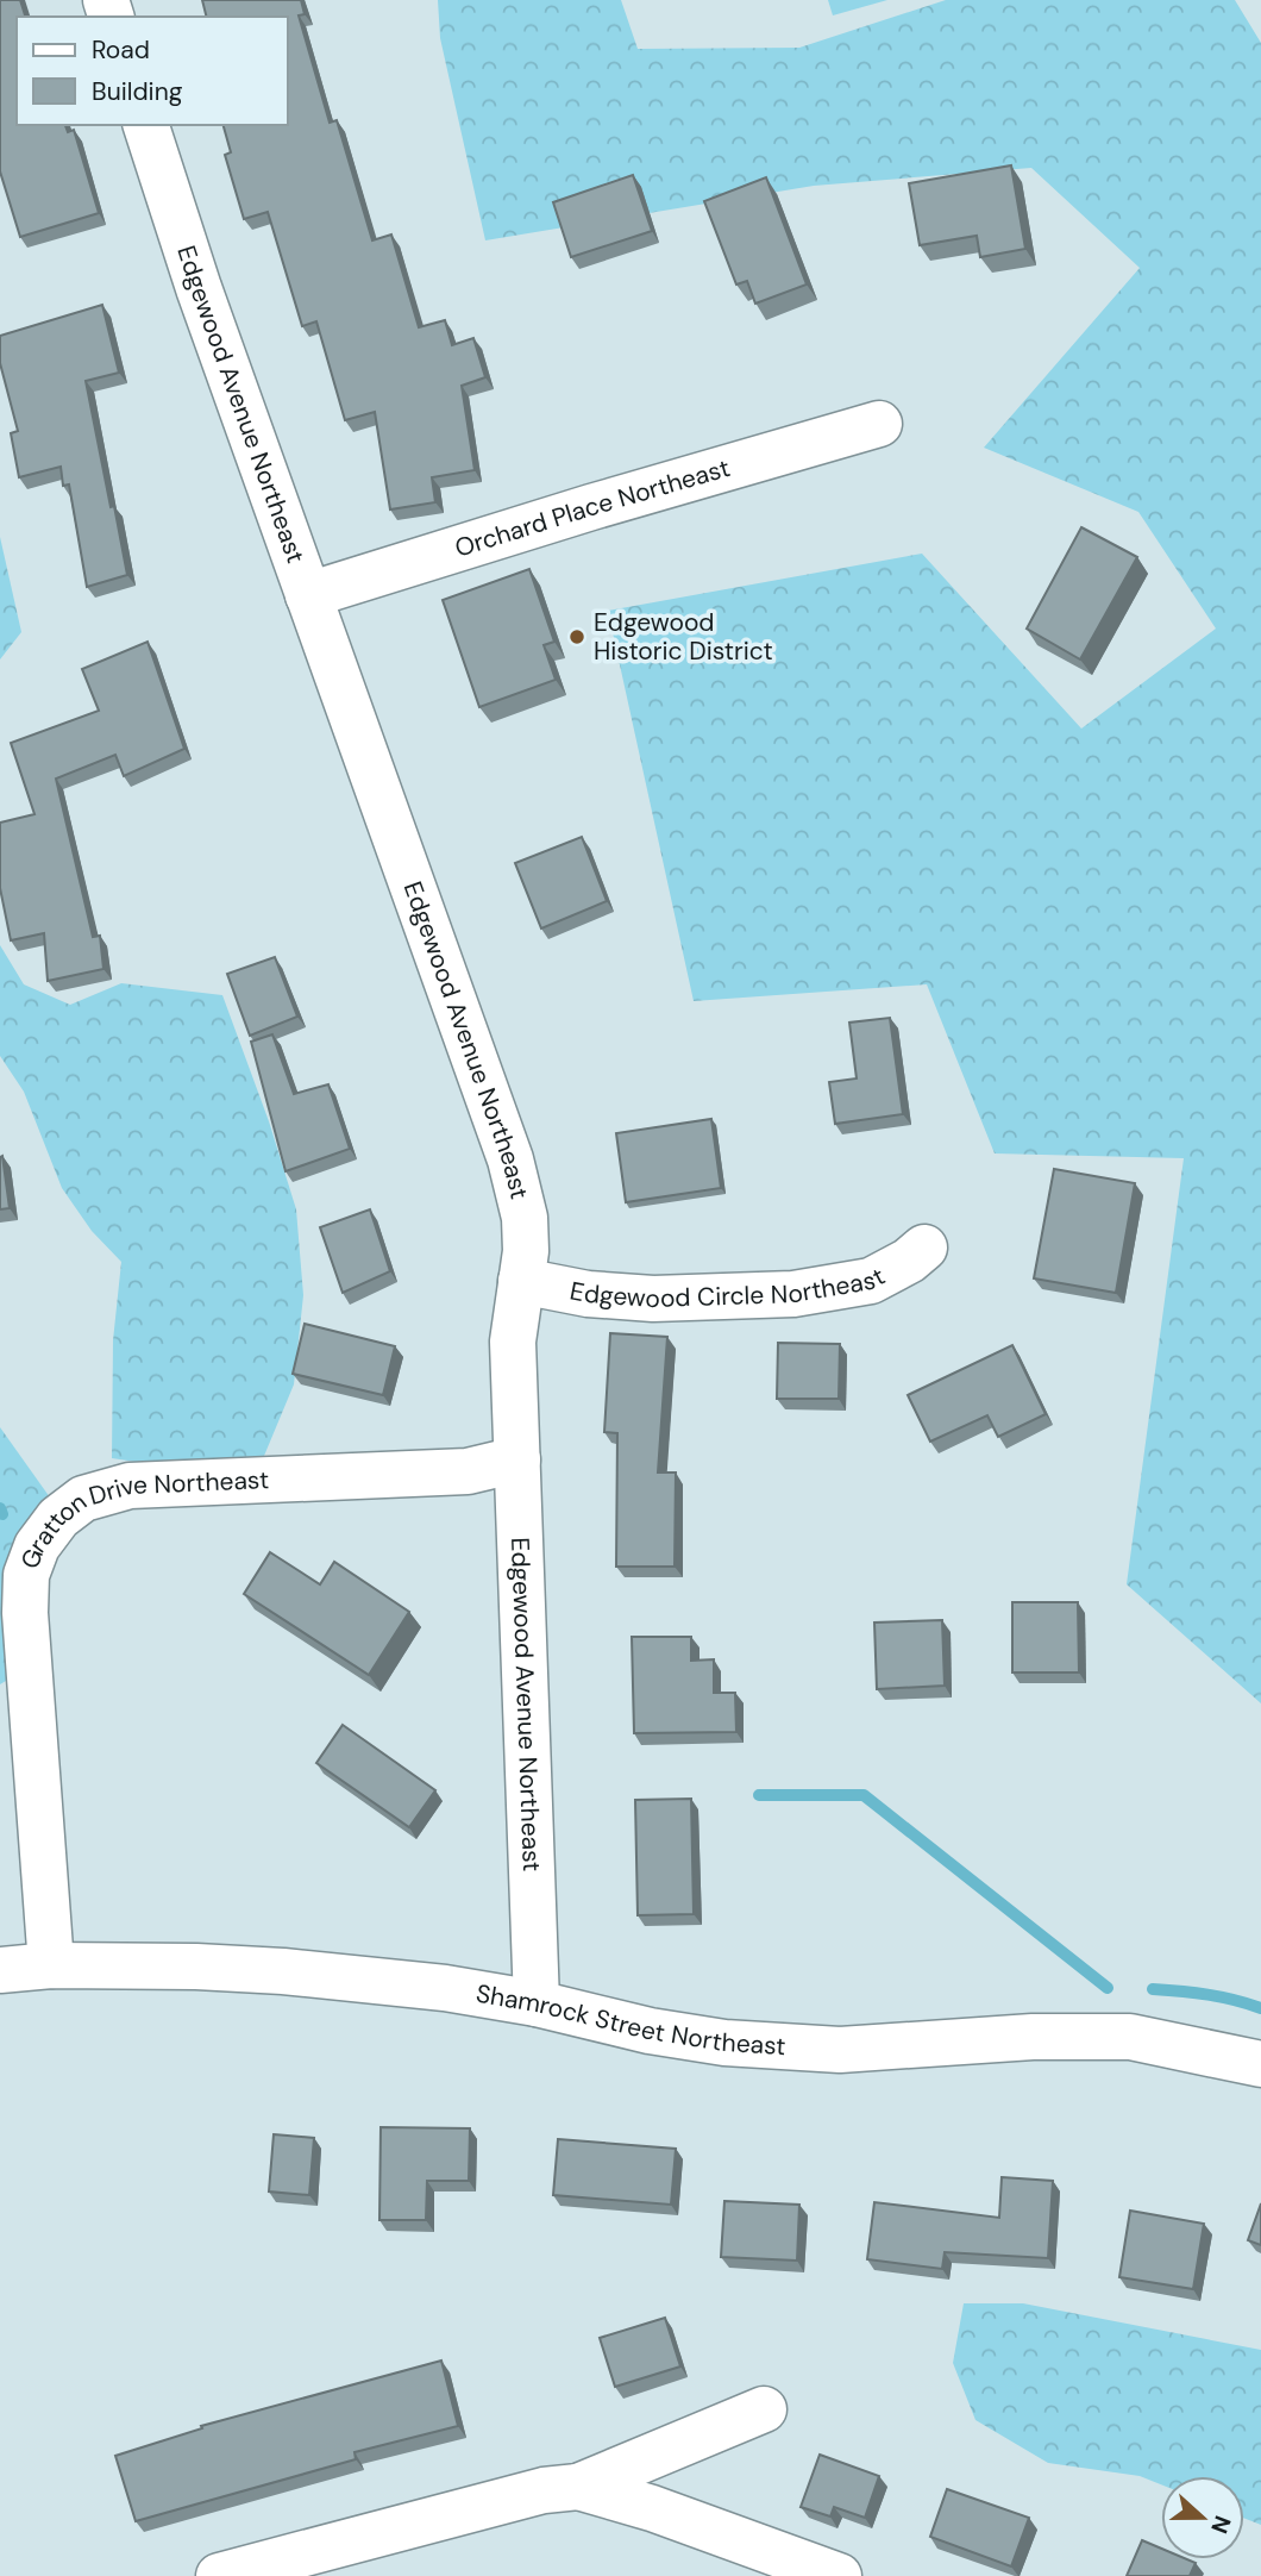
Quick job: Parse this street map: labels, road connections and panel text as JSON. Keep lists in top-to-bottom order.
{
  "streets": {
    "street": [
      "Edgewood Avenue Northeast",
      "Orchard Place Northeast",
      "Edgewood Circle Northeast",
      "Gratton Drive Northeast",
      "Shamrock Street Northeast"
    ]
  },
  "crossings": [
    ["Edgewood Avenue Northeast", "Orchard Place Northeast"],
    ["Edgewood Avenue Northeast", "Edgewood Circle Northeast"],
    ["Edgewood Avenue Northeast", "Gratton Drive Northeast"],
    ["Edgewood Avenue Northeast", "Shamrock Street Northeast"],
    ["Gratton Drive Northeast", "Shamrock Street Northeast"]
  ],
  "places": ["Edgewood Historic District"],
  "legend": ["Road", "Building"],
  "north": "right"
}
